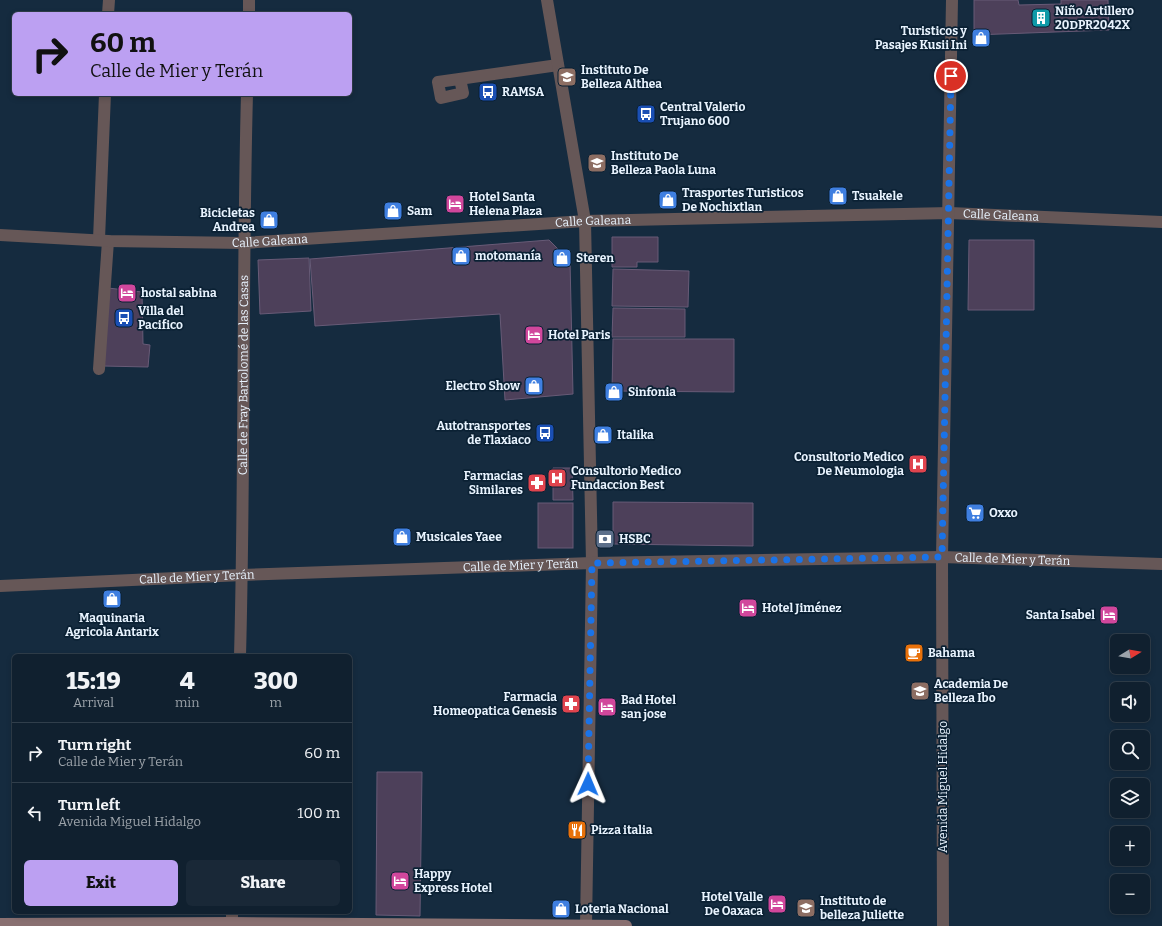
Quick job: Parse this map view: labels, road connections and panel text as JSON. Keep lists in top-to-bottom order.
{
  "streets": {
    "street": [
      "Calle Galeana",
      "Calle de Fray Bartolomé de las Casas",
      "Calle de Mier y Terán",
      "Avenida Miguel Hidalgo"
    ]
  },
  "crossings": [
    ["Calle Galeana", "Calle de Fray Bartolomé de las Casas"],
    ["Calle Galeana", "Avenida Miguel Hidalgo"],
    ["Calle de Fray Bartolomé de las Casas", "Calle de Mier y Terán"],
    ["Calle de Mier y Terán", "Avenida Miguel Hidalgo"]
  ],
  "places": {
    "building": ["Niño Artillero 20DPR2042X"],
    "shop": [
      "Turisticos y Pasajes Kusii Ini",
      "Tsuakele",
      "Trasportes Turisticos De Nochixtlan",
      "Sam",
      "Bicicletas Andrea",
      "motomanía",
      "Steren",
      "Electro Show",
      "Sinfonia",
      "Italika",
      "Musicales Yaee",
      "Maquinaria Agricola Antarix",
      "Loteria Nacional"
    ],
    "school or university": [
      "Instituto De Belleza Althea",
      "Instituto De Belleza Paola Luna",
      "Academia De Belleza Ibo",
      "Instituto de belleza Juliette"
    ],
    "bus stop": [
      "RAMSA",
      "Central Valerio Trujano 600",
      "Villa del Pacifico",
      "Autotransportes de Tlaxiaco"
    ],
    "hotel": [
      "Hotel Santa Helena Plaza",
      "hostal sabina",
      "Hotel Paris",
      "Hotel Jiménez",
      "Santa Isabel",
      "Bad Hotel san jose",
      "Happy Express Hotel",
      "Hotel Valle De Oaxaca"
    ],
    "hospital": ["Consultorio Medico De Neumologia", "Consultorio Medico Fundaccion Best"],
    "pharmacy": ["Farmacias Similares", "Farmacia Homeopatica Genesis"],
    "supermarket": ["Oxxo"],
    "bank": ["HSBC"],
    "cafe": ["Bahama"],
    "restaurant": ["Pizza italia"]
  },
  "north": "right",
  "page": {
    "turn": ["60 m", "Calle de Mier y Terán"],
    "map_buttons": ["+", "−"],
    "eta": [
      "15:19",
      "Arrival",
      "4",
      "min",
      "300",
      "m"
    ],
    "list": [
      {
        "name": "Turn right",
        "note": "Calle de Mier y Terán",
        "value": "60 m"
      },
      {
        "name": "Turn left",
        "note": "Avenida Miguel Hidalgo",
        "value": "100 m"
      }
    ],
    "buttons": ["Exit", "Share"]
  }
}
